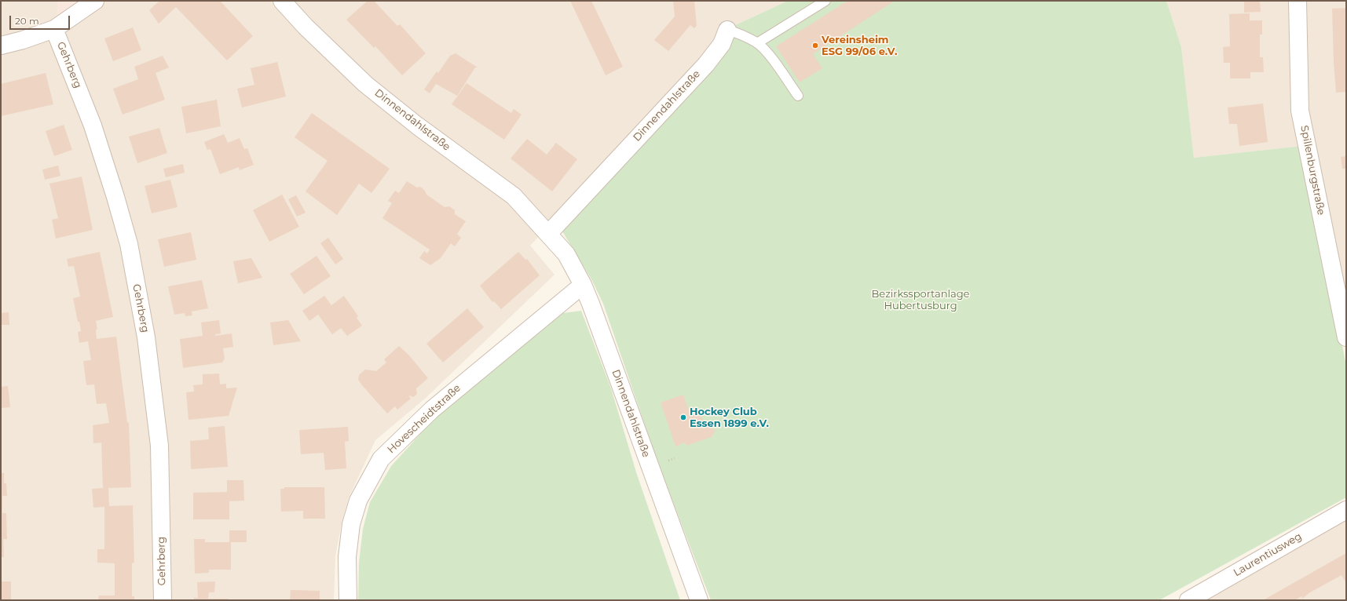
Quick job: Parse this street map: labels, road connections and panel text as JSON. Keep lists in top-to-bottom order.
{
  "streets": {
    "street": [
      "Gehrberg",
      "Dinnendahlstraße",
      "Spillenburgstraße",
      "Hovescheidtstraße",
      "Laurentiusweg"
    ]
  },
  "crossings": [
    ["Dinnendahlstraße", "Hovescheidtstraße"]
  ],
  "parks": ["Bezirkssportanlage Hubertusburg"],
  "places": ["Vereinsheim ESG 99/06 e.V.", "Hockey Club Essen 1899 e.V."],
  "scale_bar": "20 m"
}
